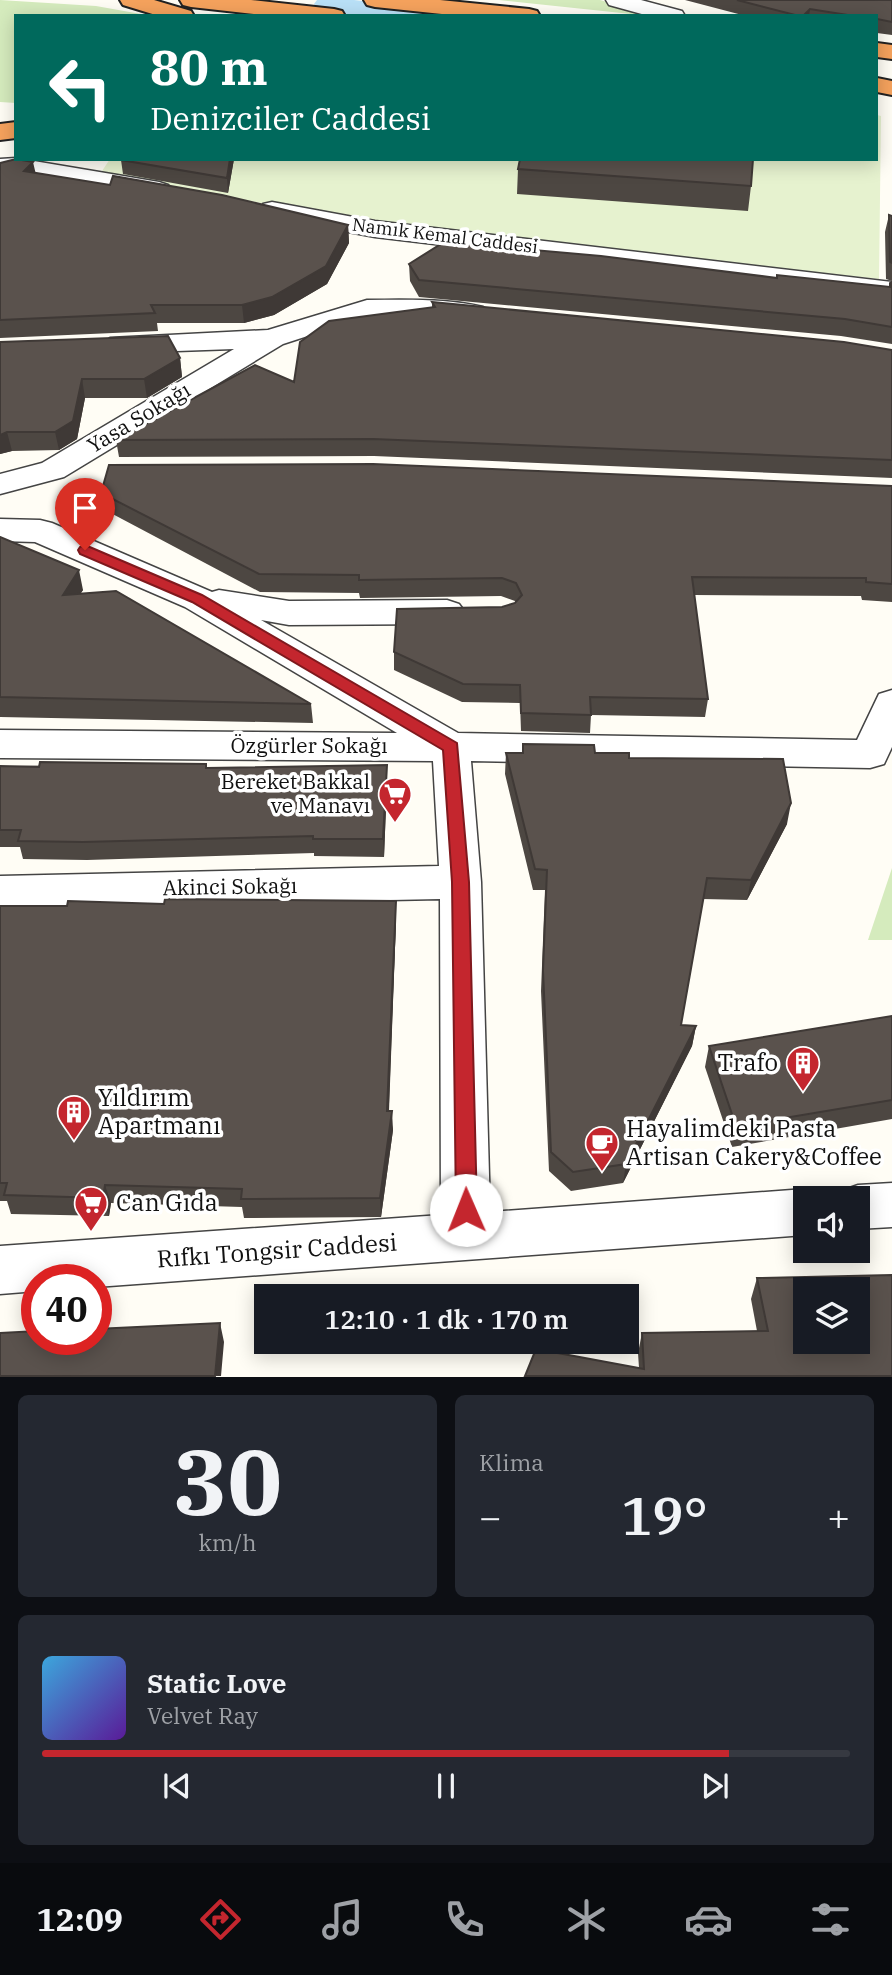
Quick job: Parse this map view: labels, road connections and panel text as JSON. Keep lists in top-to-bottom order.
{
  "streets": {
    "street": [
      "Namık Kemal Caddesi",
      "Yasa Sokağı",
      "Özgürler Sokağı",
      "Akinci Sokağı",
      "Rıfkı Tongsir Caddesi"
    ]
  },
  "places": {
    "supermarket": ["Bereket Bakkal ve Manavı", "Can Gıda"],
    "building": ["Trafo", "Yıldırım Apartmanı"],
    "cafe": ["Hayalimdeki Pasta Artisan Cakery&Coffee"]
  },
  "page": {
    "turn": ["80 m", "Denizciler Caddesi"],
    "limit": "40",
    "trip": "12:10 · 1 dk · 170 m",
    "tile": [
      ["30", "km/h"],
      "Klima"
    ],
    "heat": ["−", "19°", "+"],
    "song": ["Static Love", "Velvet Ray"],
    "tabs": "12:09"
  }
}
